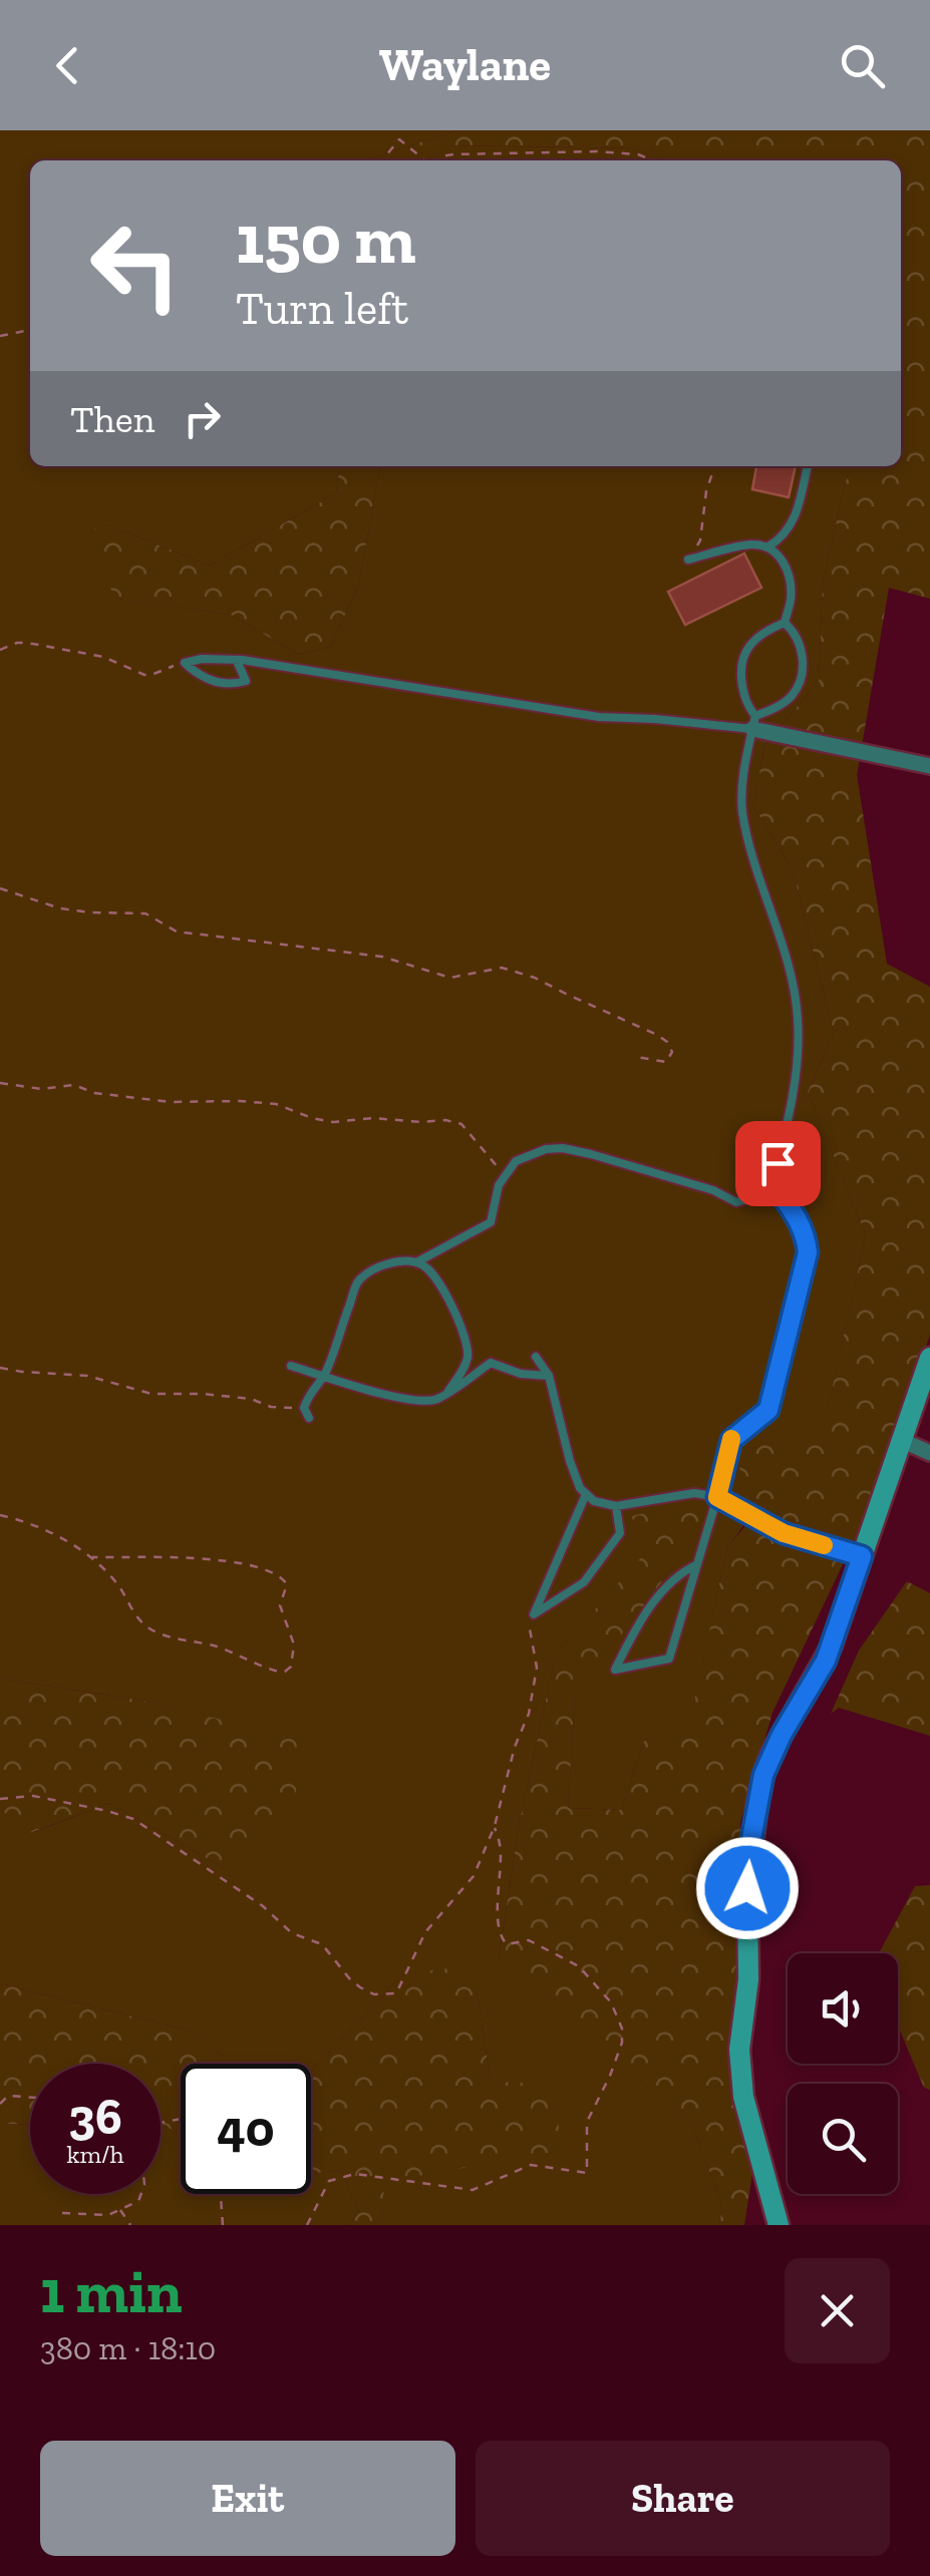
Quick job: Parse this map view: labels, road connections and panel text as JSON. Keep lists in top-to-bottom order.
{
  "page": {
    "header": "Waylane",
    "turn": ["150 m", "Turn left"],
    "then": "Then",
    "speed": "36 km/h",
    "limit": "40",
    "heading": ["1 min", "380 m · 18:10"],
    "buttons": ["Exit", "Share"]
  }
}
